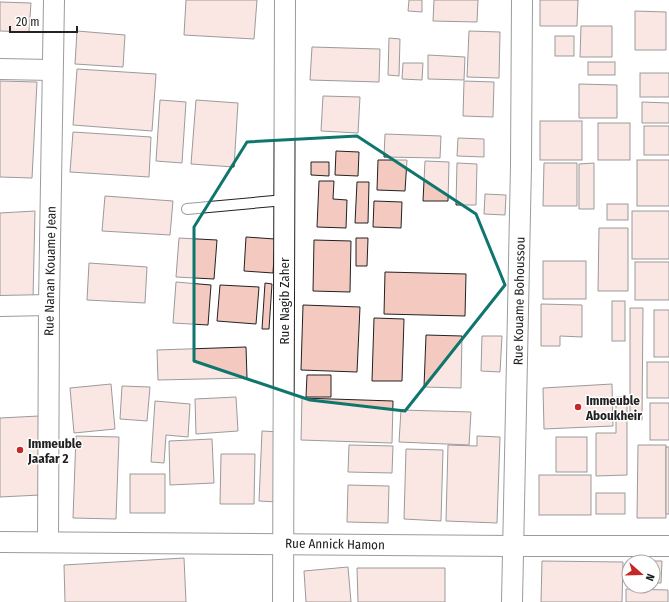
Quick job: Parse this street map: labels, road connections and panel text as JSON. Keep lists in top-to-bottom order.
{
  "streets": {
    "street": [
      "Rue Nanan Kouame Jean",
      "Rue Nagib Zaher",
      "Rue Kouame Bohoussou",
      "Rue Annick Hamon"
    ]
  },
  "crossings": [
    ["Rue Nanan Kouame Jean", "Rue Annick Hamon"],
    ["Rue Nagib Zaher", "Rue Annick Hamon"],
    ["Rue Kouame Bohoussou", "Rue Annick Hamon"]
  ],
  "places": ["Immeuble Aboukheir", "Immeuble Jaafar 2"],
  "scale_bar": "20 m",
  "north": "right"
}
